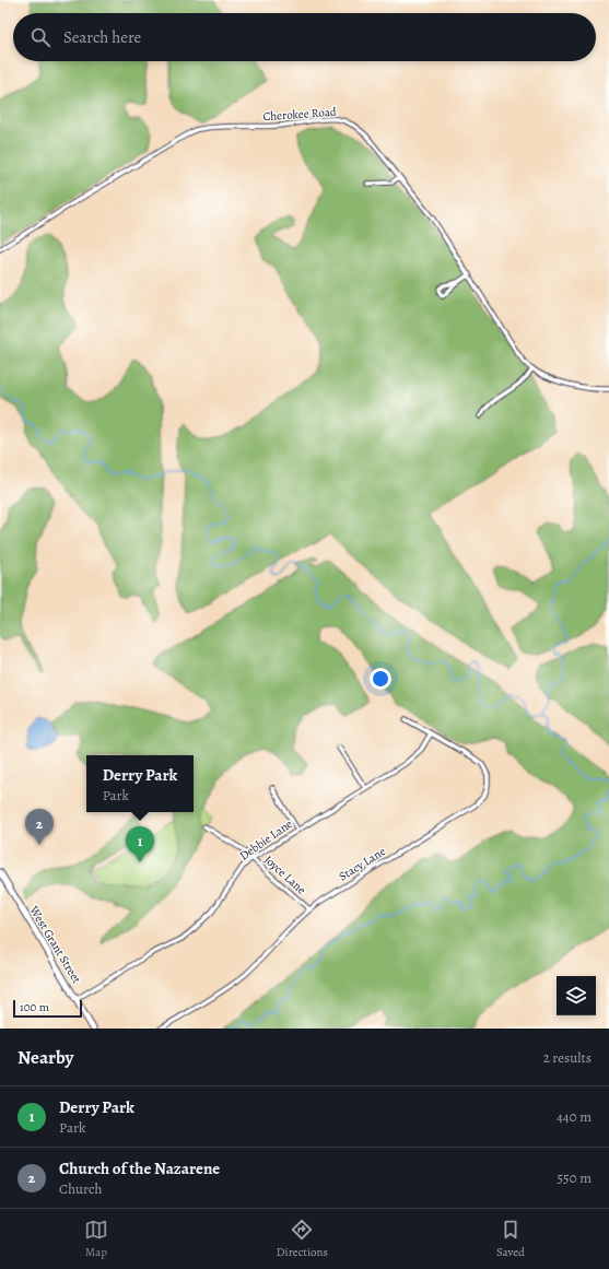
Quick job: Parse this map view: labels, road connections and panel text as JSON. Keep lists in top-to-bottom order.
{
  "streets": {
    "main road": ["West Grant Street"],
    "street": [
      "Cherokee Road",
      "Debbie Lane",
      "Stacy Lane",
      "Joyce Lane"
    ]
  },
  "crossings": [
    ["Debbie Lane", "Stacy Lane"],
    ["Debbie Lane", "Joyce Lane"],
    ["Debbie Lane", "West Grant Street"],
    ["Stacy Lane", "Joyce Lane"]
  ],
  "scale_bar": "100 m",
  "page": {
    "search": "Search here",
    "popup": ["Derry Park", "Park"],
    "pins": ["2", "1"],
    "scale": "100 m",
    "heading": ["Nearby", "2 results"],
    "list": [
      {
        "mark": "1",
        "name": "Derry Park",
        "note": "Park",
        "value": "440 m"
      },
      {
        "mark": "2",
        "name": "Church of the Nazarene",
        "note": "Church",
        "value": "550 m"
      }
    ],
    "nav": ["Map", "Directions", "Saved"]
  }
}
